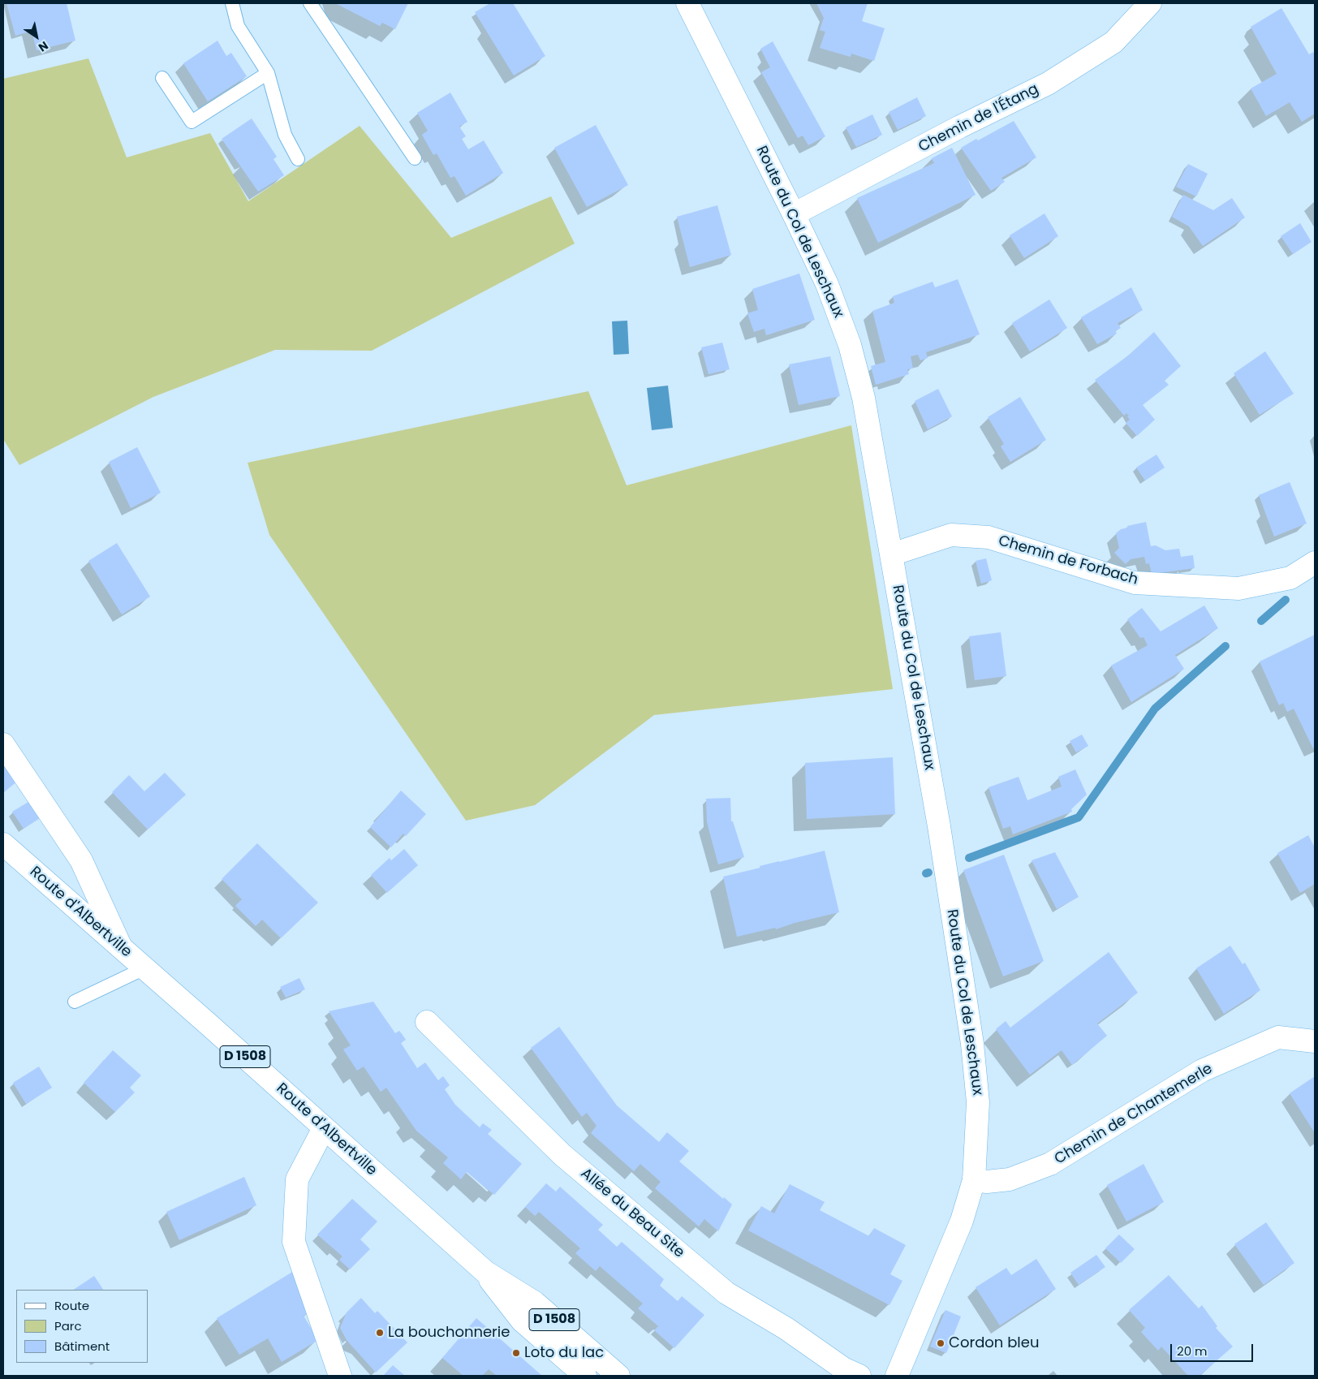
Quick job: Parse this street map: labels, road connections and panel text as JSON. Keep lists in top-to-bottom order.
{
  "streets": {
    "main road": [
      "Chemin de l'Étang",
      "Route du Col de Leschaux",
      "Chemin de Forbach",
      "Route d'Albertville",
      "D 1508",
      "Chemin de Chantemerle",
      "Allée du Beau Site"
    ]
  },
  "crossings": [
    ["Chemin de l'Étang", "Route du Col de Leschaux"],
    ["Route du Col de Leschaux", "Chemin de Forbach"],
    ["Route du Col de Leschaux", "Chemin de Chantemerle"]
  ],
  "places": ["La bouchonnerie", "Cordon bleu", "Loto du lac"],
  "legend": ["Route", "Parc", "Bâtiment"],
  "scale_bar": "20 m",
  "north": "bottom right"
}
